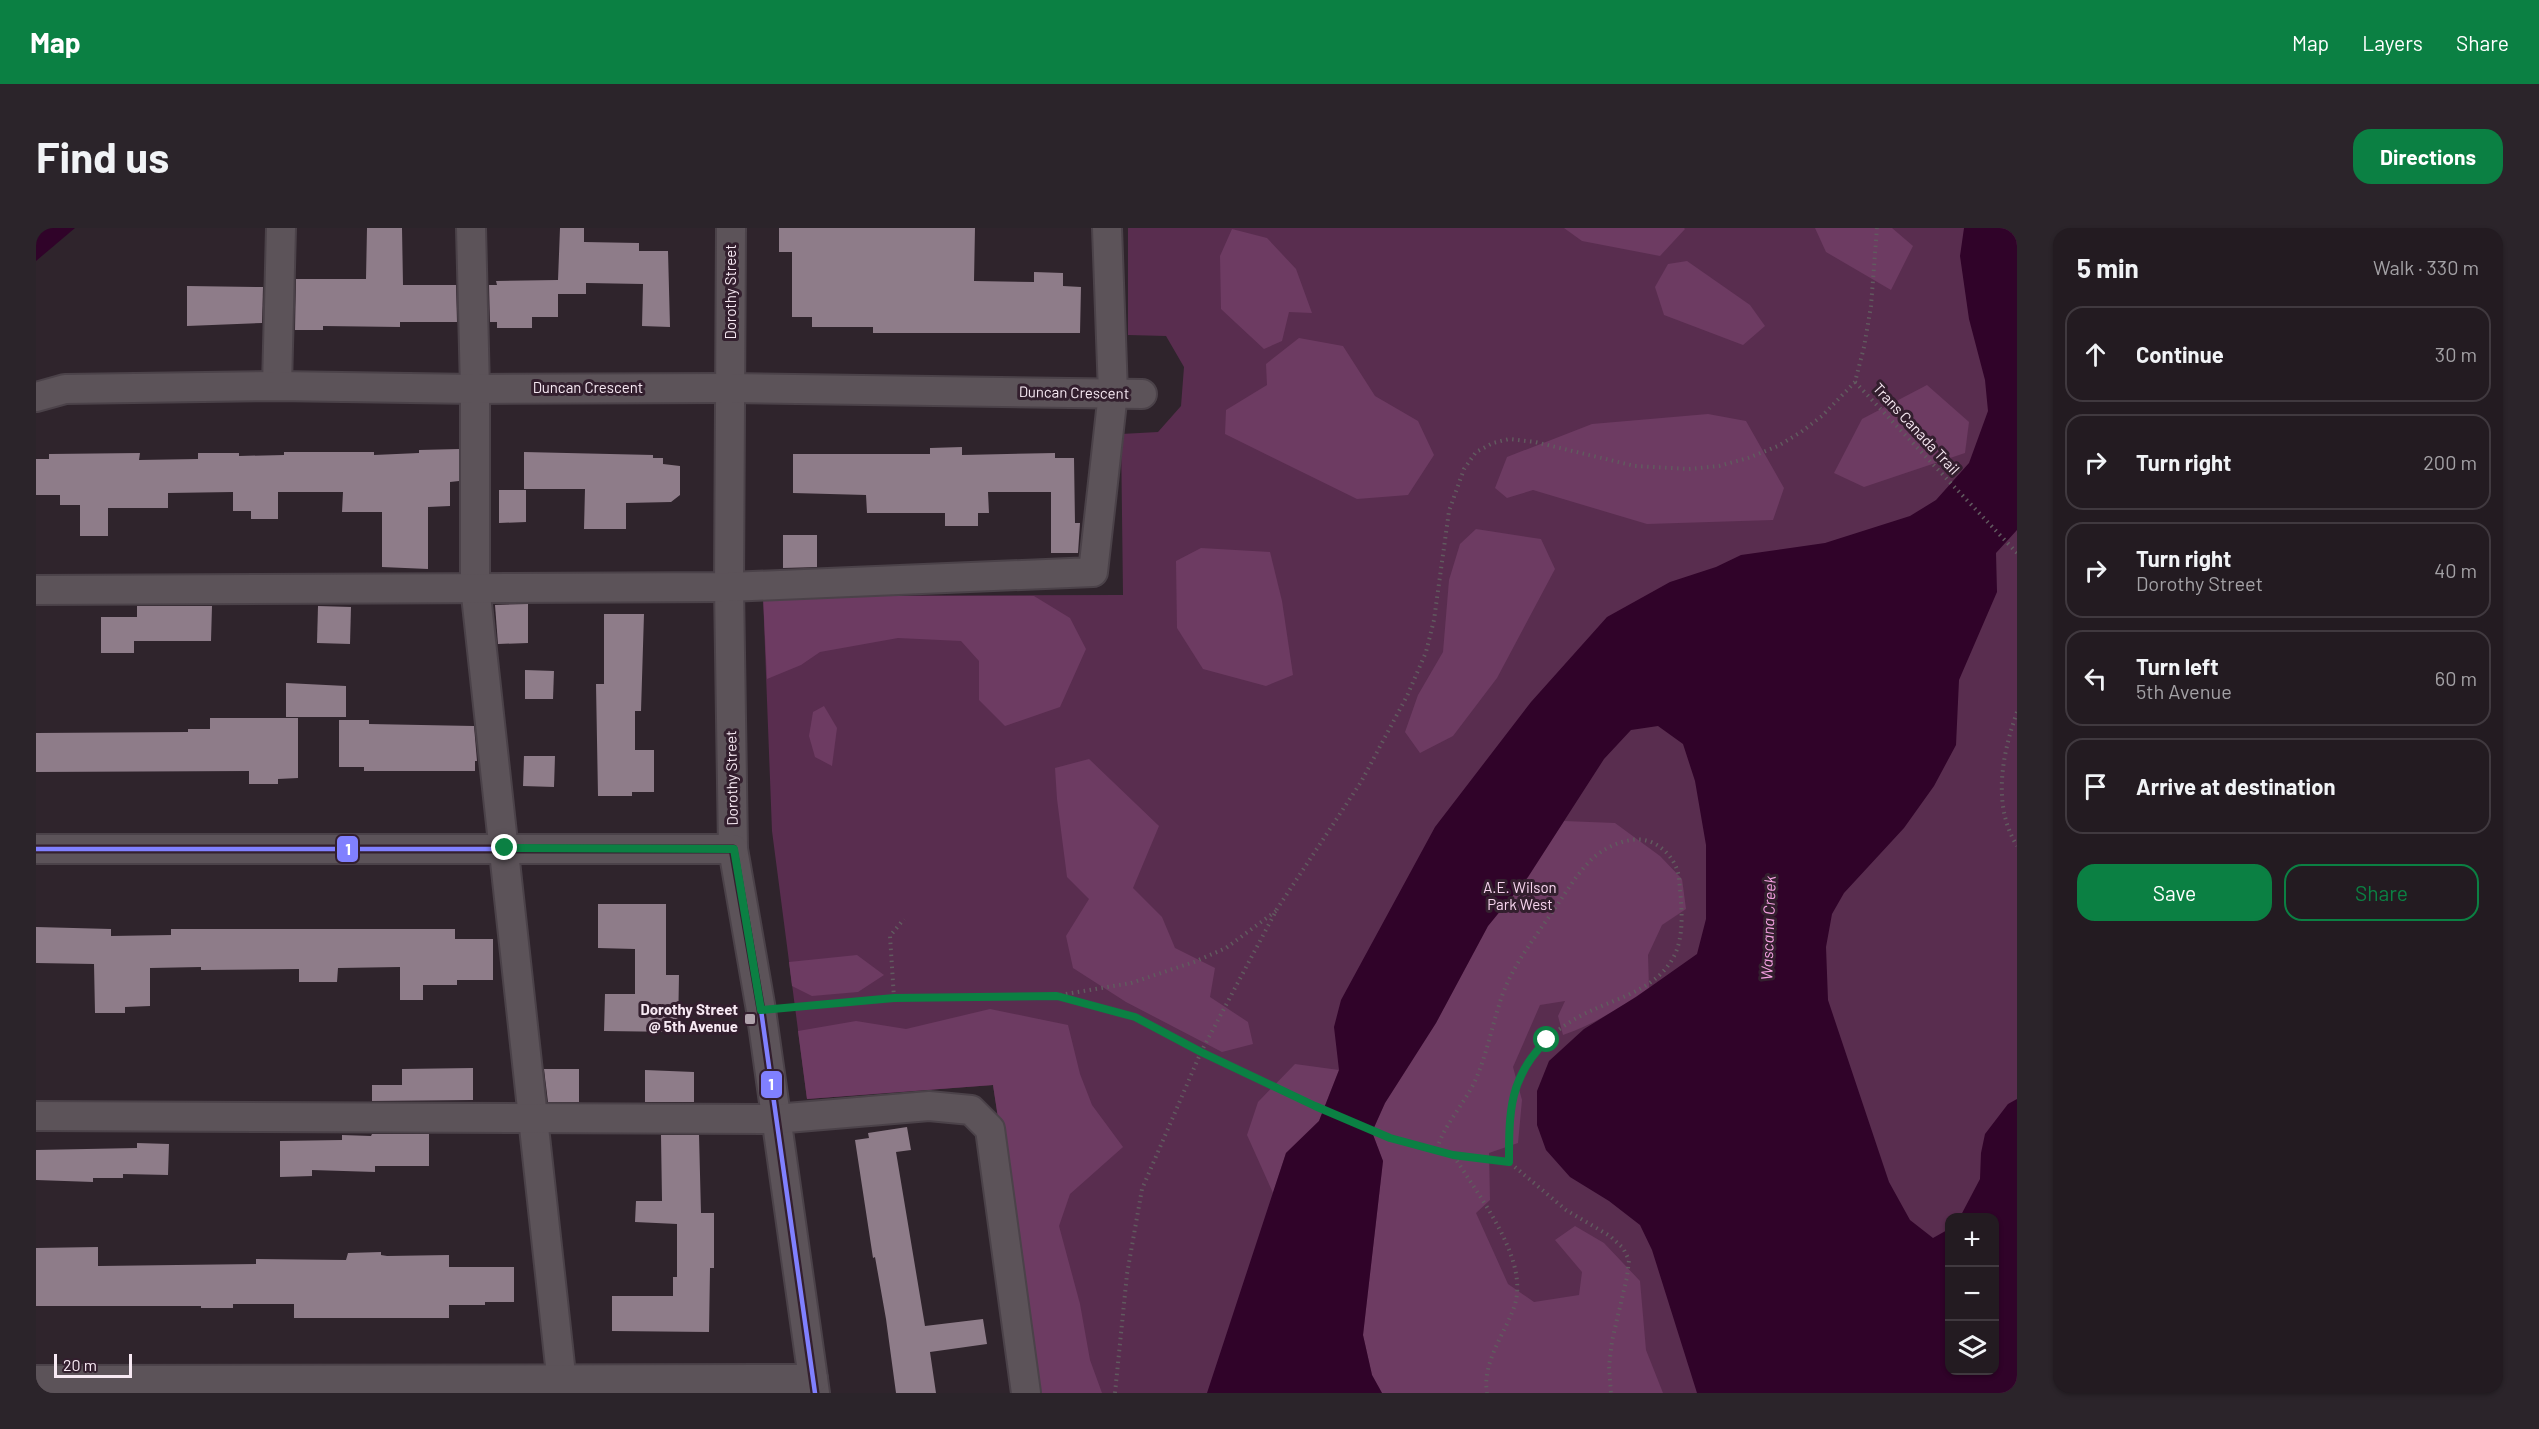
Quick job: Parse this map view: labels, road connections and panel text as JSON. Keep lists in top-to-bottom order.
{
  "streets": {
    "street": ["Dorothy Street", "Duncan Crescent"],
    "path": ["Trans Canada Trail"]
  },
  "crossings": [
    ["Dorothy Street", "Duncan Crescent"]
  ],
  "water": ["Wascana Creek"],
  "parks": ["A.E. Wilson Park West"],
  "places": {
    "transit": ["Dorothy Street @ 5th Avenue"]
  },
  "lines": ["transit line 1"],
  "scale_bar": "20 m",
  "page": {
    "header": "Map",
    "nav": ["Map", "Layers", "Share"],
    "buttons": [
      "Directions",
      ["Save", "Share"]
    ],
    "title": "Find us",
    "heading": ["5 min", "Walk · 330 m"],
    "list": [
      ["Continue", "30 m"],
      ["Turn right", "200 m"],
      ["Turn right", "Dorothy Street", "40 m"],
      ["Turn left", "5th Avenue", "60 m"],
      "Arrive at destination"
    ],
    "map_buttons": ["+", "−"],
    "scale": "20 m"
  }
}
